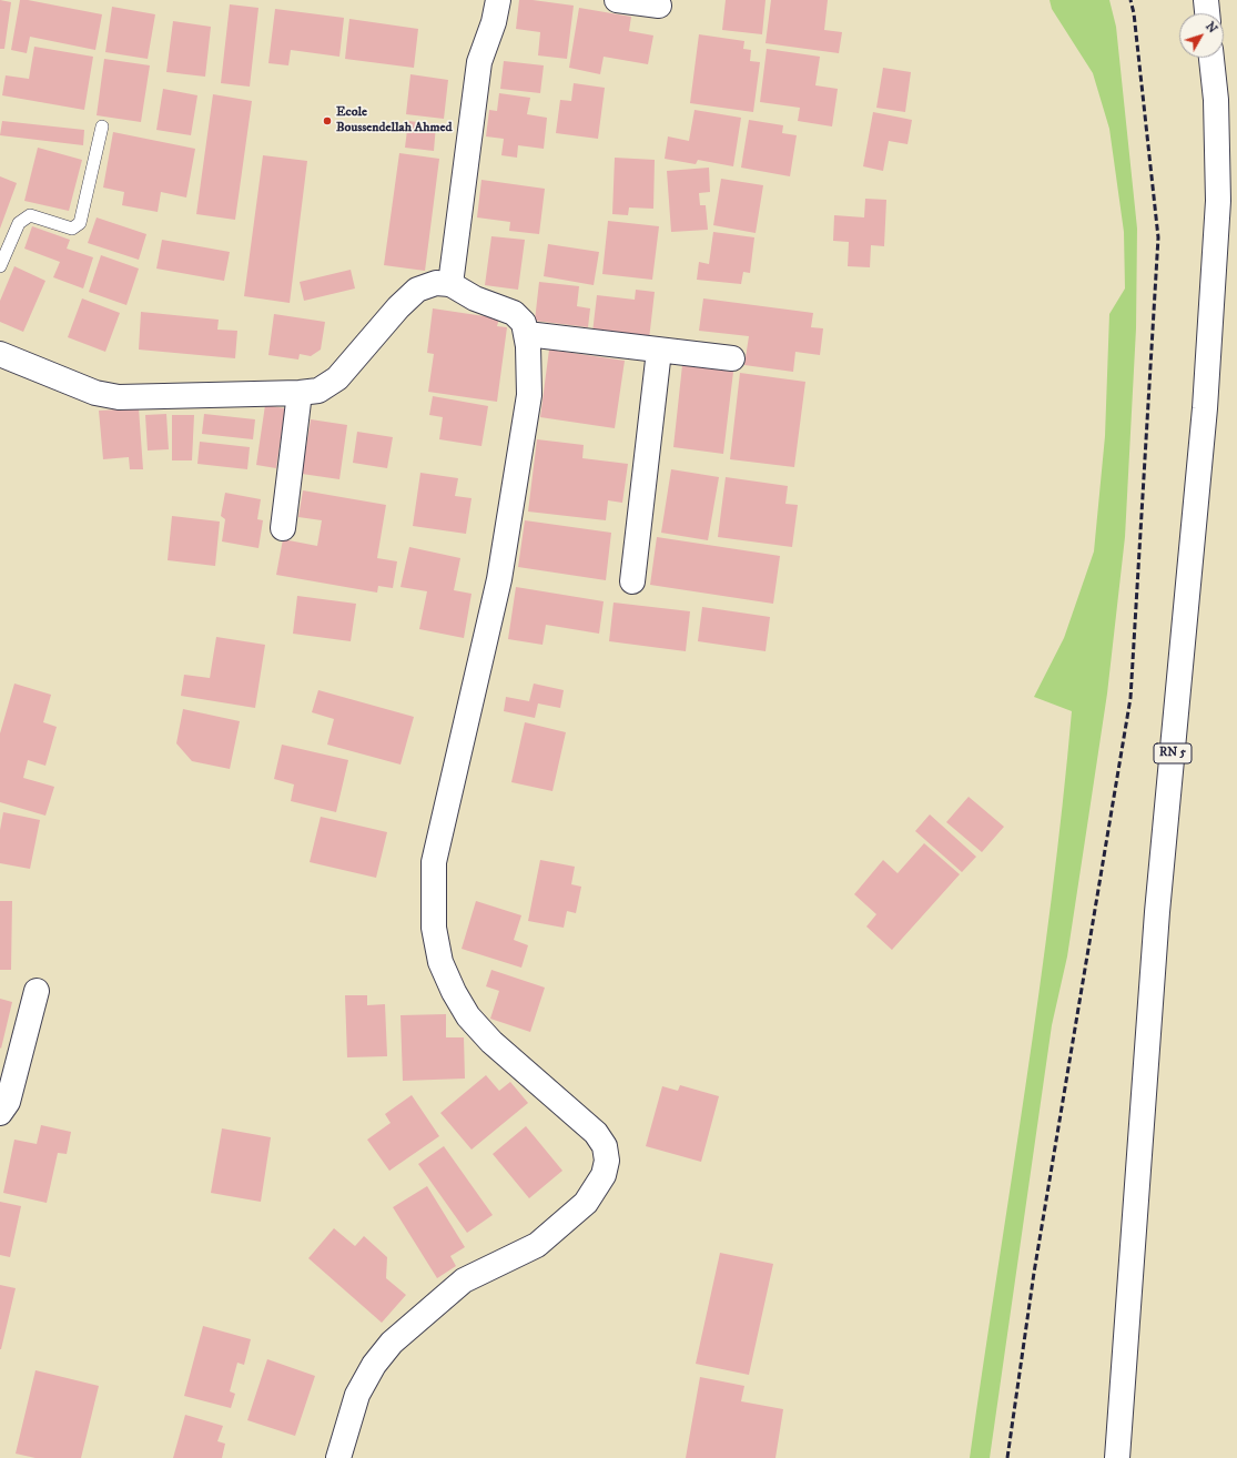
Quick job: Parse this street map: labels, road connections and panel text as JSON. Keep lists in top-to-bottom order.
{
  "streets": {
    "street": ["RN 5"]
  },
  "places": ["Ecole Boussendellah Ahmed"],
  "north": "top right"
}
